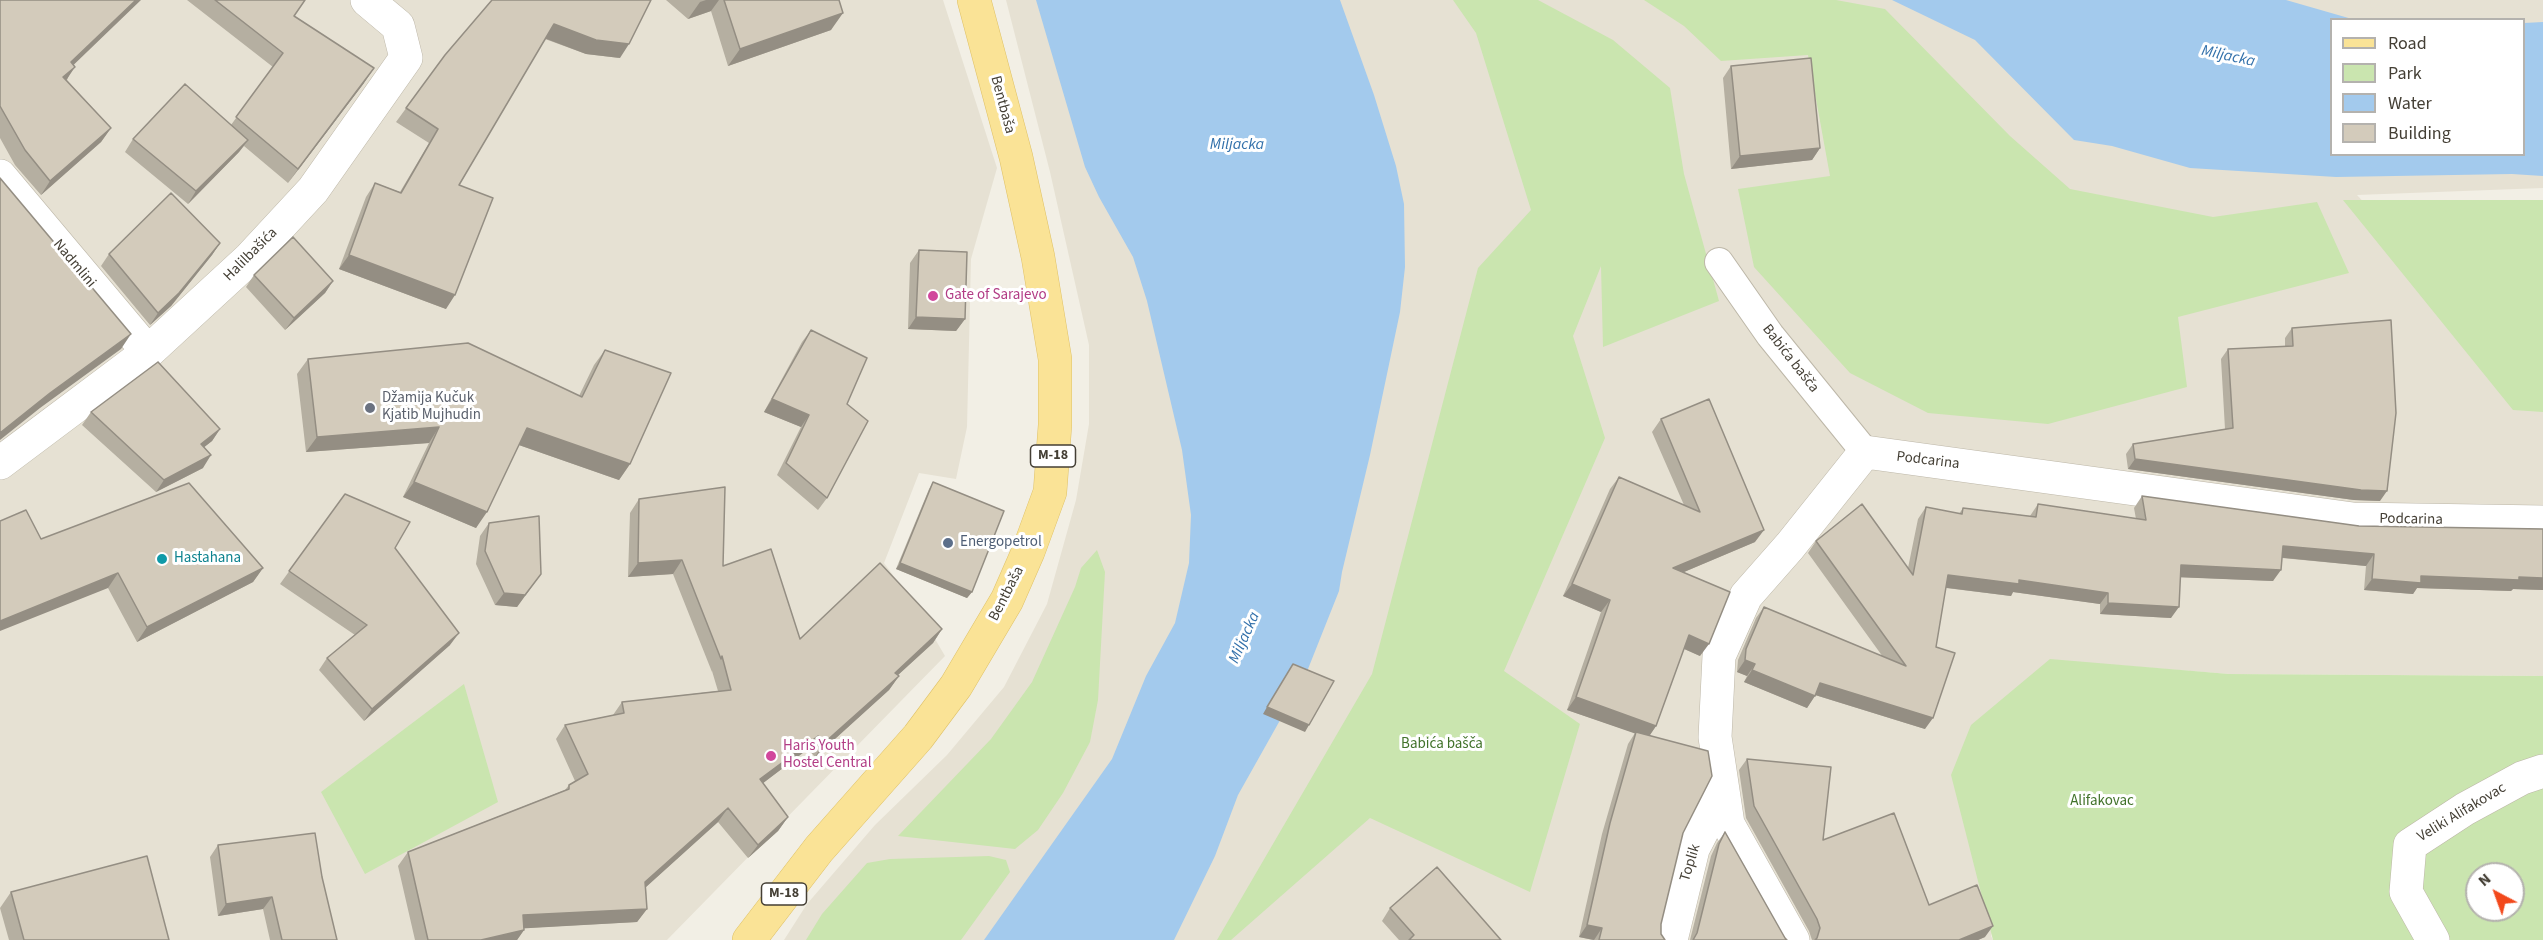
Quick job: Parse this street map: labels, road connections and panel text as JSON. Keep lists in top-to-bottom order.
{
  "streets": {
    "main road": ["Bentbaša", "M-18"],
    "street": [
      "Halilbašića",
      "Nadmlini",
      "Babića bašča",
      "Podcarina",
      "Veliki Alifakovac",
      "Toplik"
    ]
  },
  "crossings": [
    ["Halilbašića", "Nadmlini"],
    ["Babića bašča", "Podcarina"]
  ],
  "water": ["Miljacka"],
  "parks": ["Babića bašča", "Alifakovac"],
  "places": [
    "Gate of Sarajevo",
    "Džamija Kučuk Kjatib Mujhudin",
    "Energopetrol",
    "Hastahana",
    "Haris Youth Hostel Central"
  ],
  "legend": [
    "Road",
    "Park",
    "Water",
    "Building"
  ],
  "north": "top left"
}
